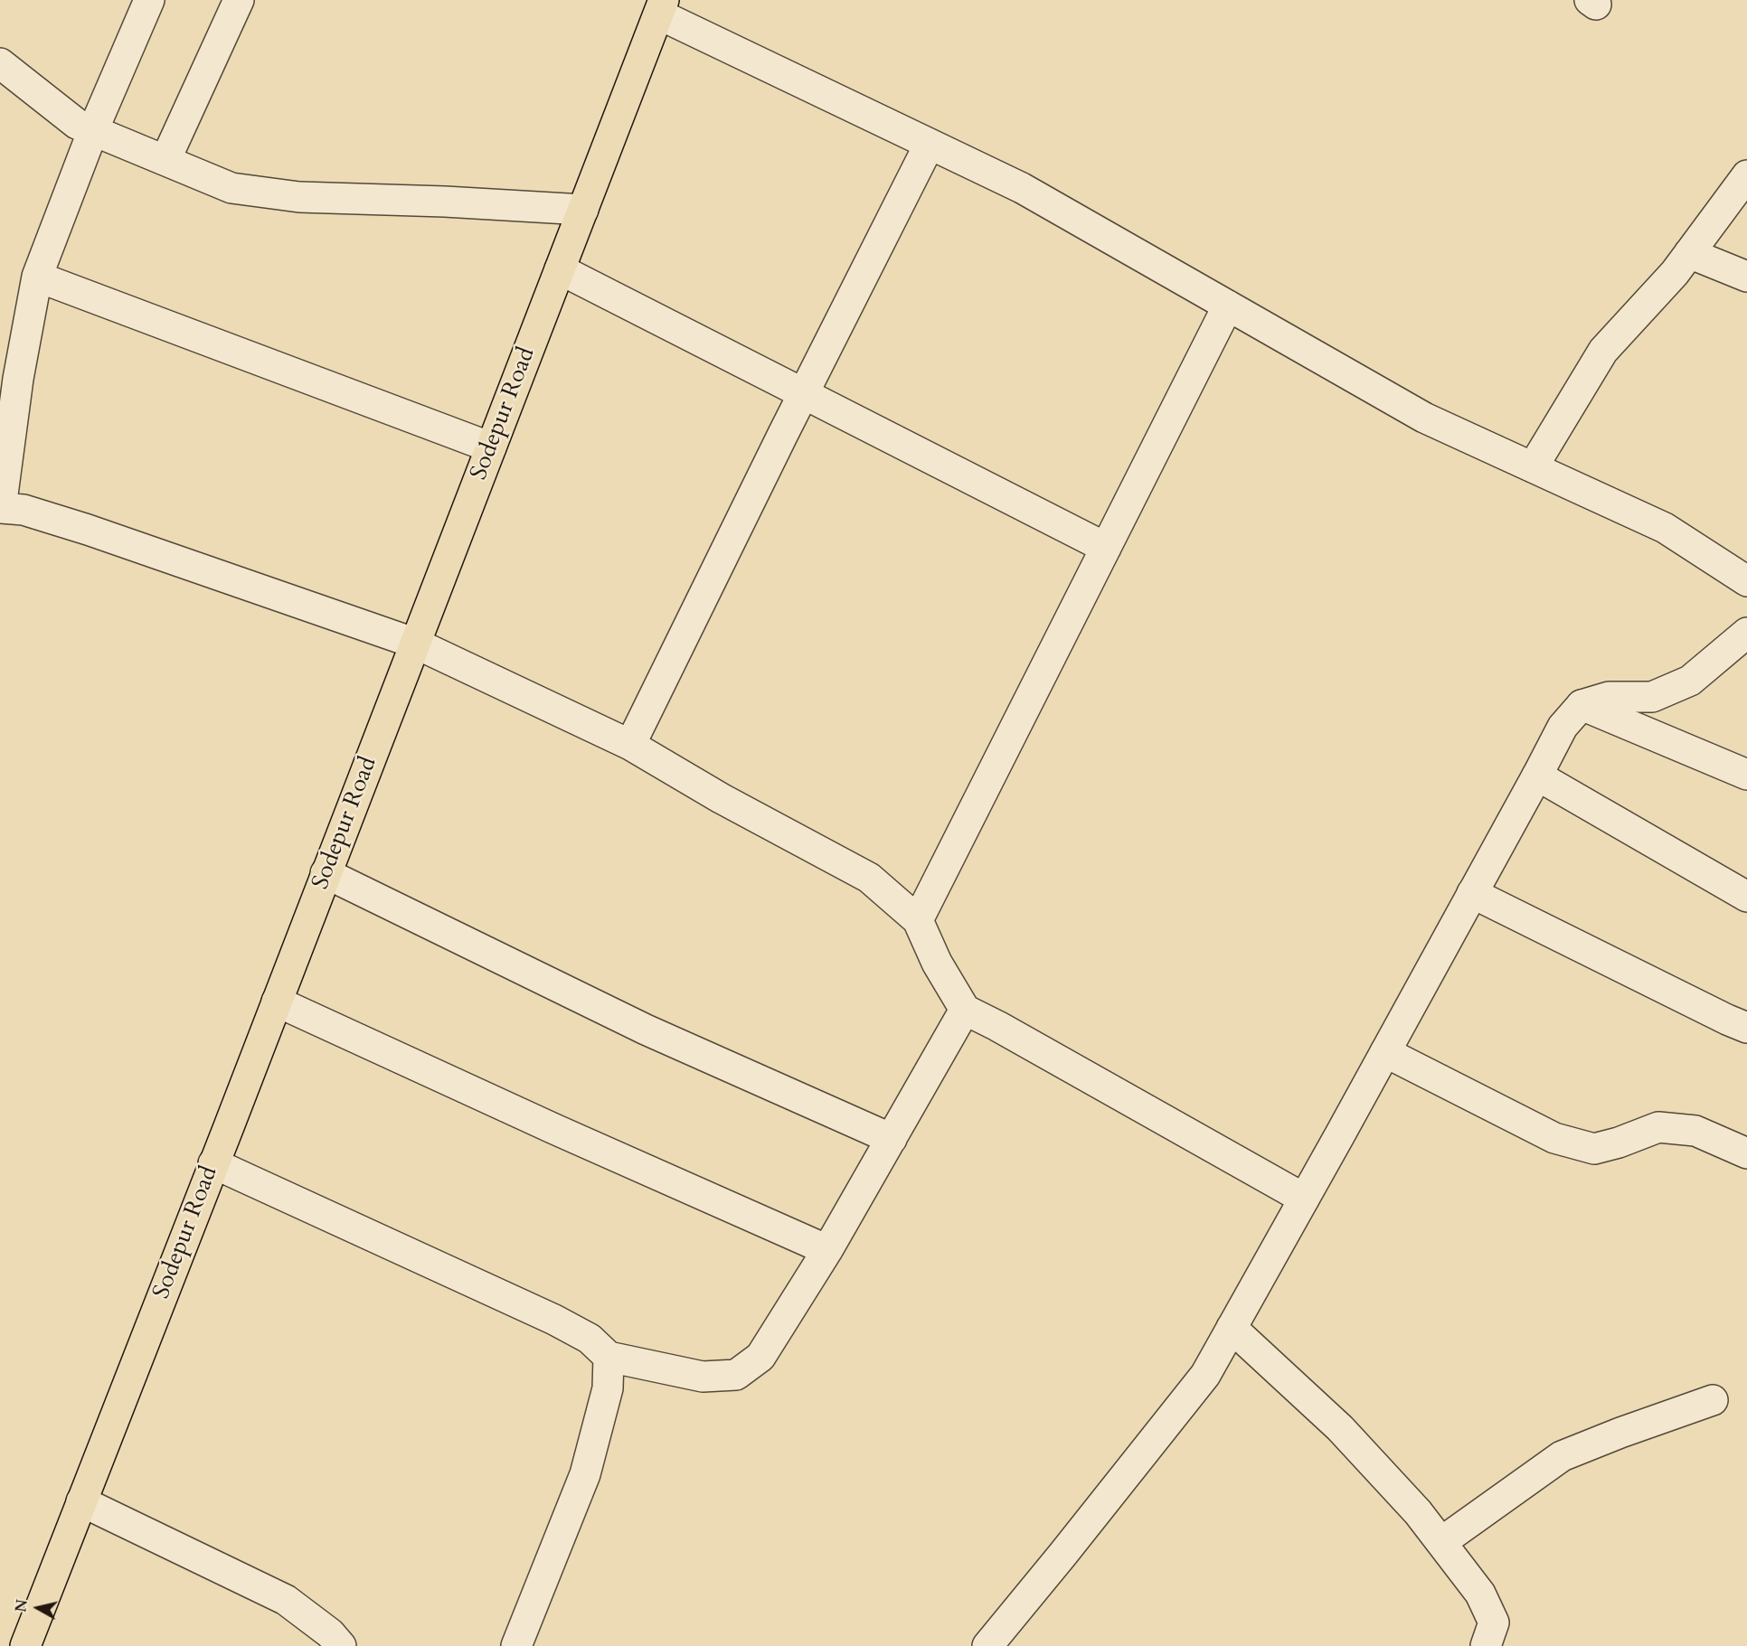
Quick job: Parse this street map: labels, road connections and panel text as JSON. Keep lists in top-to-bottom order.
{
  "streets": {
    "main road": ["Sodepur Road"]
  },
  "north": "left"
}
